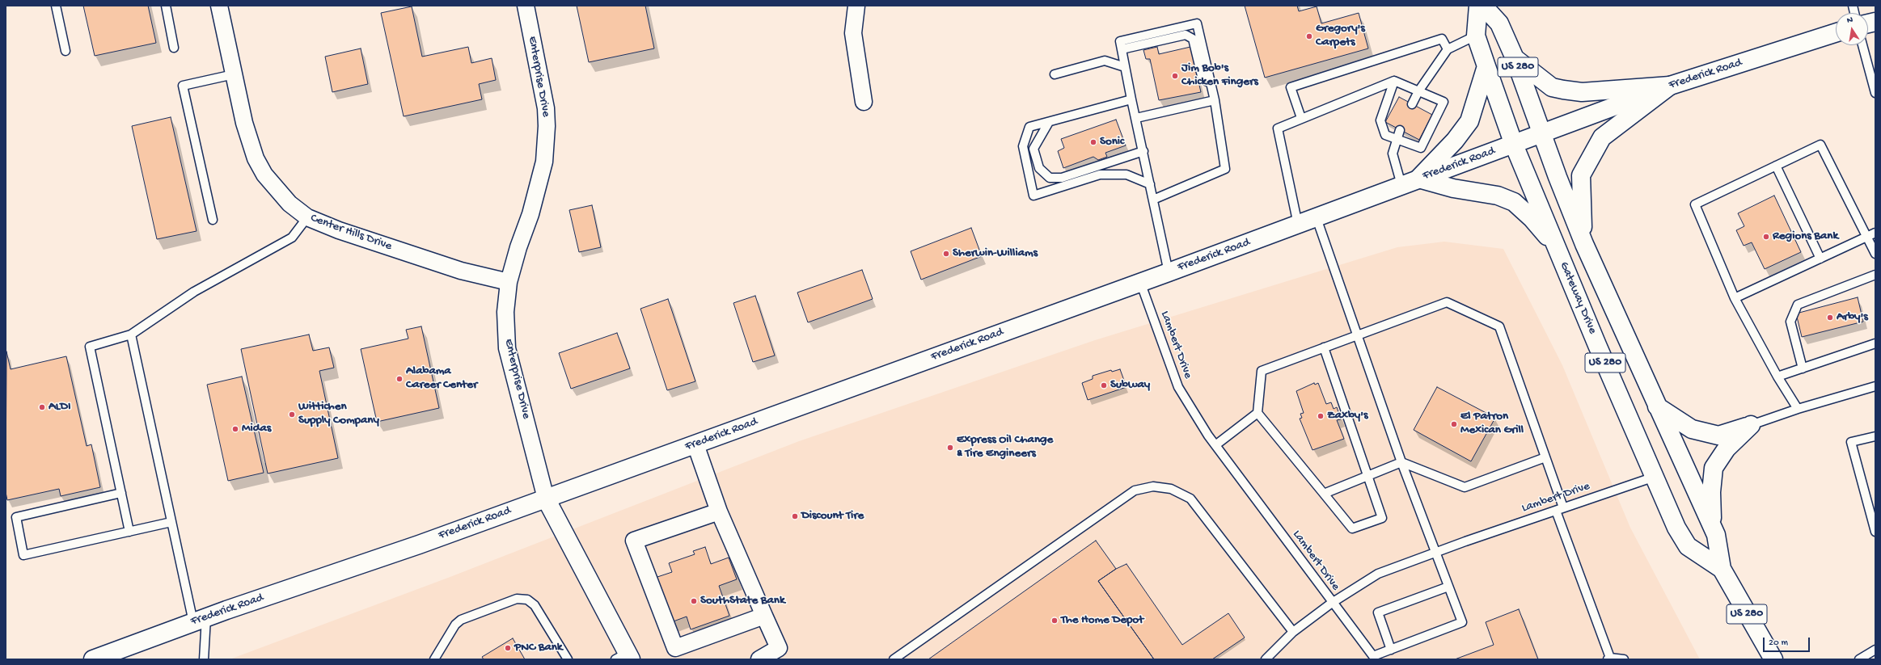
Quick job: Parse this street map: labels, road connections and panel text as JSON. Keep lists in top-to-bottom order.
{
  "streets": {
    "main road": [
      "US 280",
      "Frederick Road",
      "Enterprise Drive",
      "Gateway Drive"
    ],
    "street": ["Center Hills Drive"],
    "lane": ["Lambert Drive"]
  },
  "crossings": [
    ["Frederick Road", "Enterprise Drive"],
    ["Frederick Road", "Gateway Drive"],
    ["Frederick Road", "Lambert Drive"],
    ["Enterprise Drive", "Center Hills Drive"],
    ["Gateway Drive", "Lambert Drive"]
  ],
  "places": [
    "Gregory's Carpets",
    "Jim Bob's Chicken Fingers",
    "Sonic",
    "Regions Bank",
    "Sherwin-Williams",
    "Arby's",
    "Alabama Career Center",
    "Subway",
    "ALDI",
    "Wittichen Supply Company",
    "Zaxby's",
    "El Patron Mexican Grill",
    "Midas",
    "Express Oil Change & Tire Engineers",
    "Discount Tire",
    "SouthState Bank",
    "The Home Depot",
    "PNC Bank"
  ],
  "scale_bar": "20 m",
  "north": "top"
}
